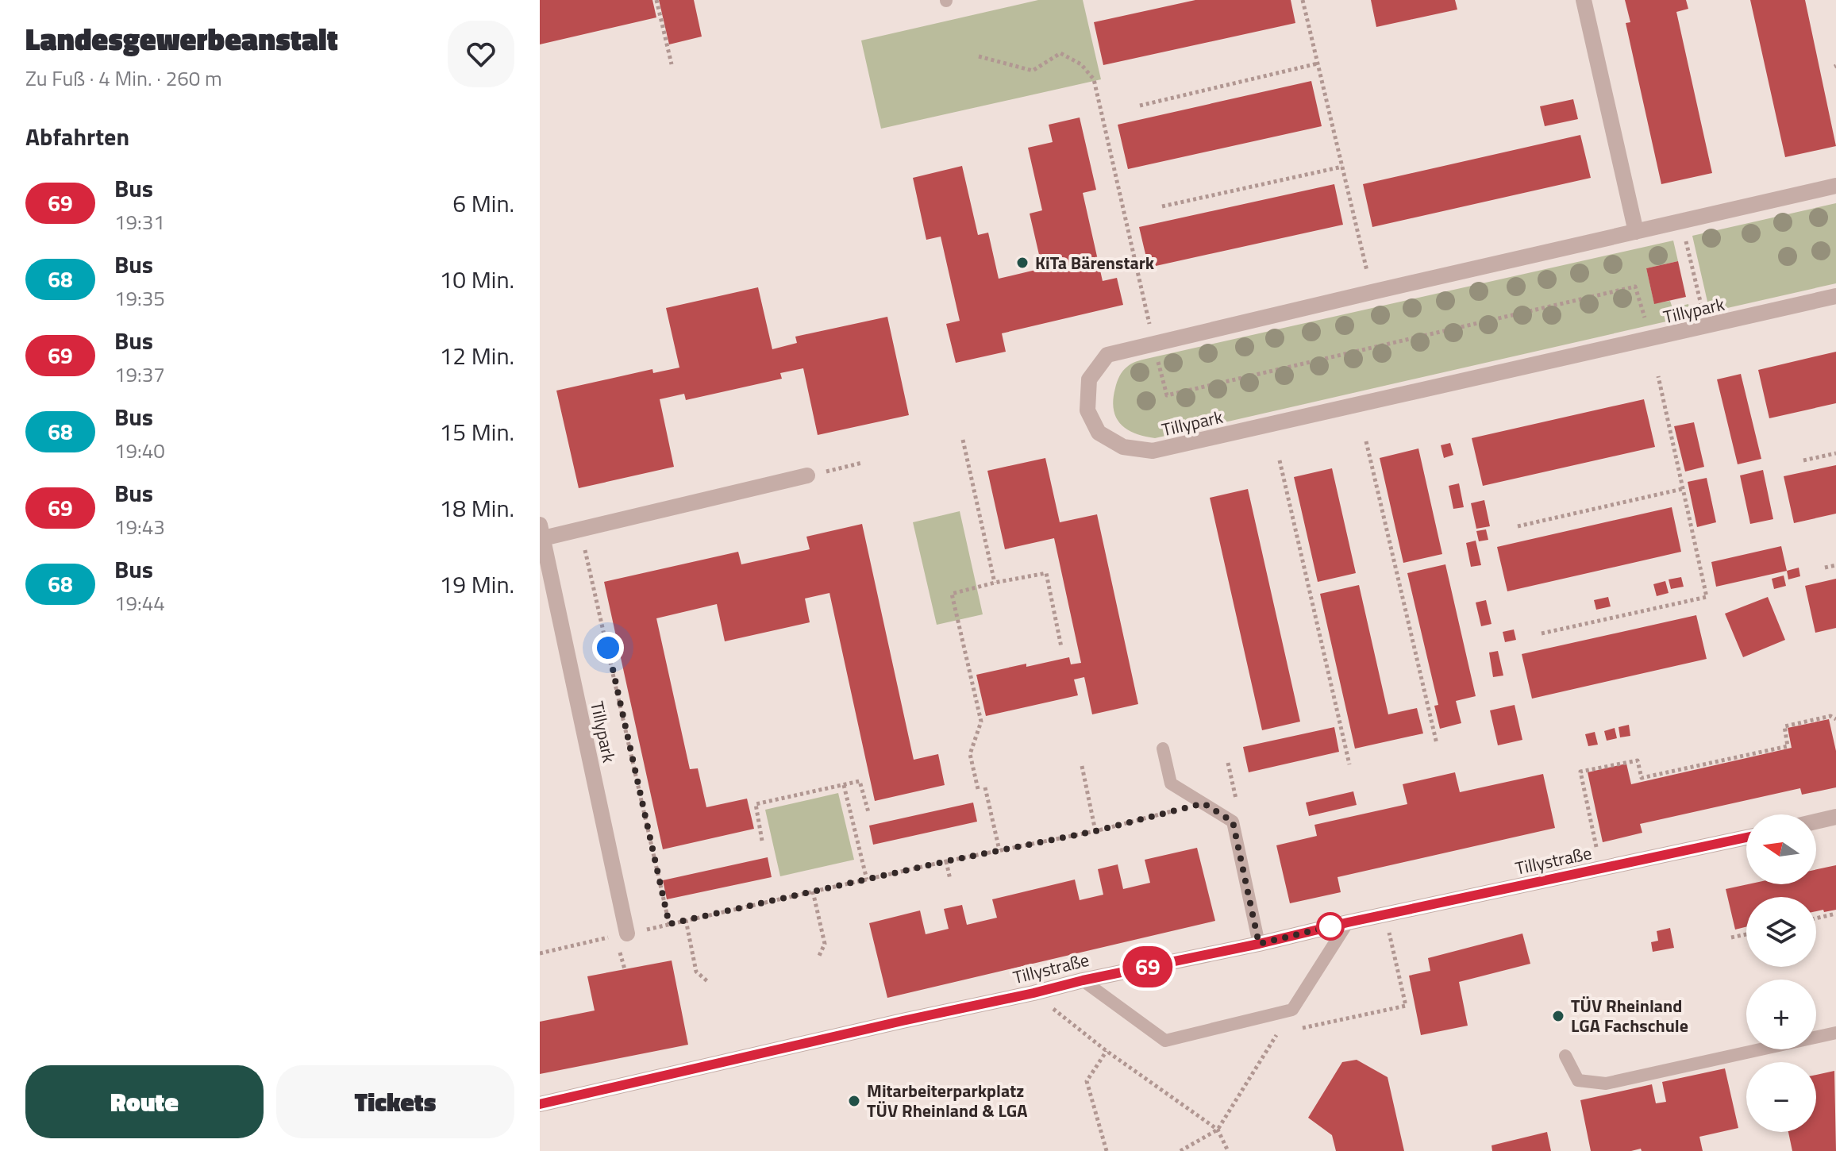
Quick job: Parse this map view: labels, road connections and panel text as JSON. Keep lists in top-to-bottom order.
{
  "streets": {
    "street": ["Tillypark", "Tillystraße"]
  },
  "places": ["KiTa Bärenstark", "TÜV Rheinland LGA Fachschule", "Mitarbeiterparkplatz TÜV Rheinland & LGA"],
  "lines": ["bus line 69"],
  "north": "left",
  "page": {
    "heading": [
      ["Landesgewerbeanstalt", "Zu Fuß · 4 Min. · 260 m"],
      "Abfahrten"
    ],
    "on_map": "69",
    "list": [
      {
        "mark": "69",
        "name": "Bus",
        "note": "19:31",
        "value": "6 Min."
      },
      {
        "mark": "68",
        "name": "Bus",
        "note": "19:35",
        "value": "10 Min."
      },
      {
        "mark": "69",
        "name": "Bus",
        "note": "19:37",
        "value": "12 Min."
      },
      {
        "mark": "68",
        "name": "Bus",
        "note": "19:40",
        "value": "15 Min."
      },
      {
        "mark": "69",
        "name": "Bus",
        "note": "19:43",
        "value": "18 Min."
      },
      {
        "mark": "68",
        "name": "Bus",
        "note": "19:44",
        "value": "19 Min."
      }
    ],
    "map_buttons": ["+", "−"],
    "buttons": ["Route", "Tickets"]
  }
}
